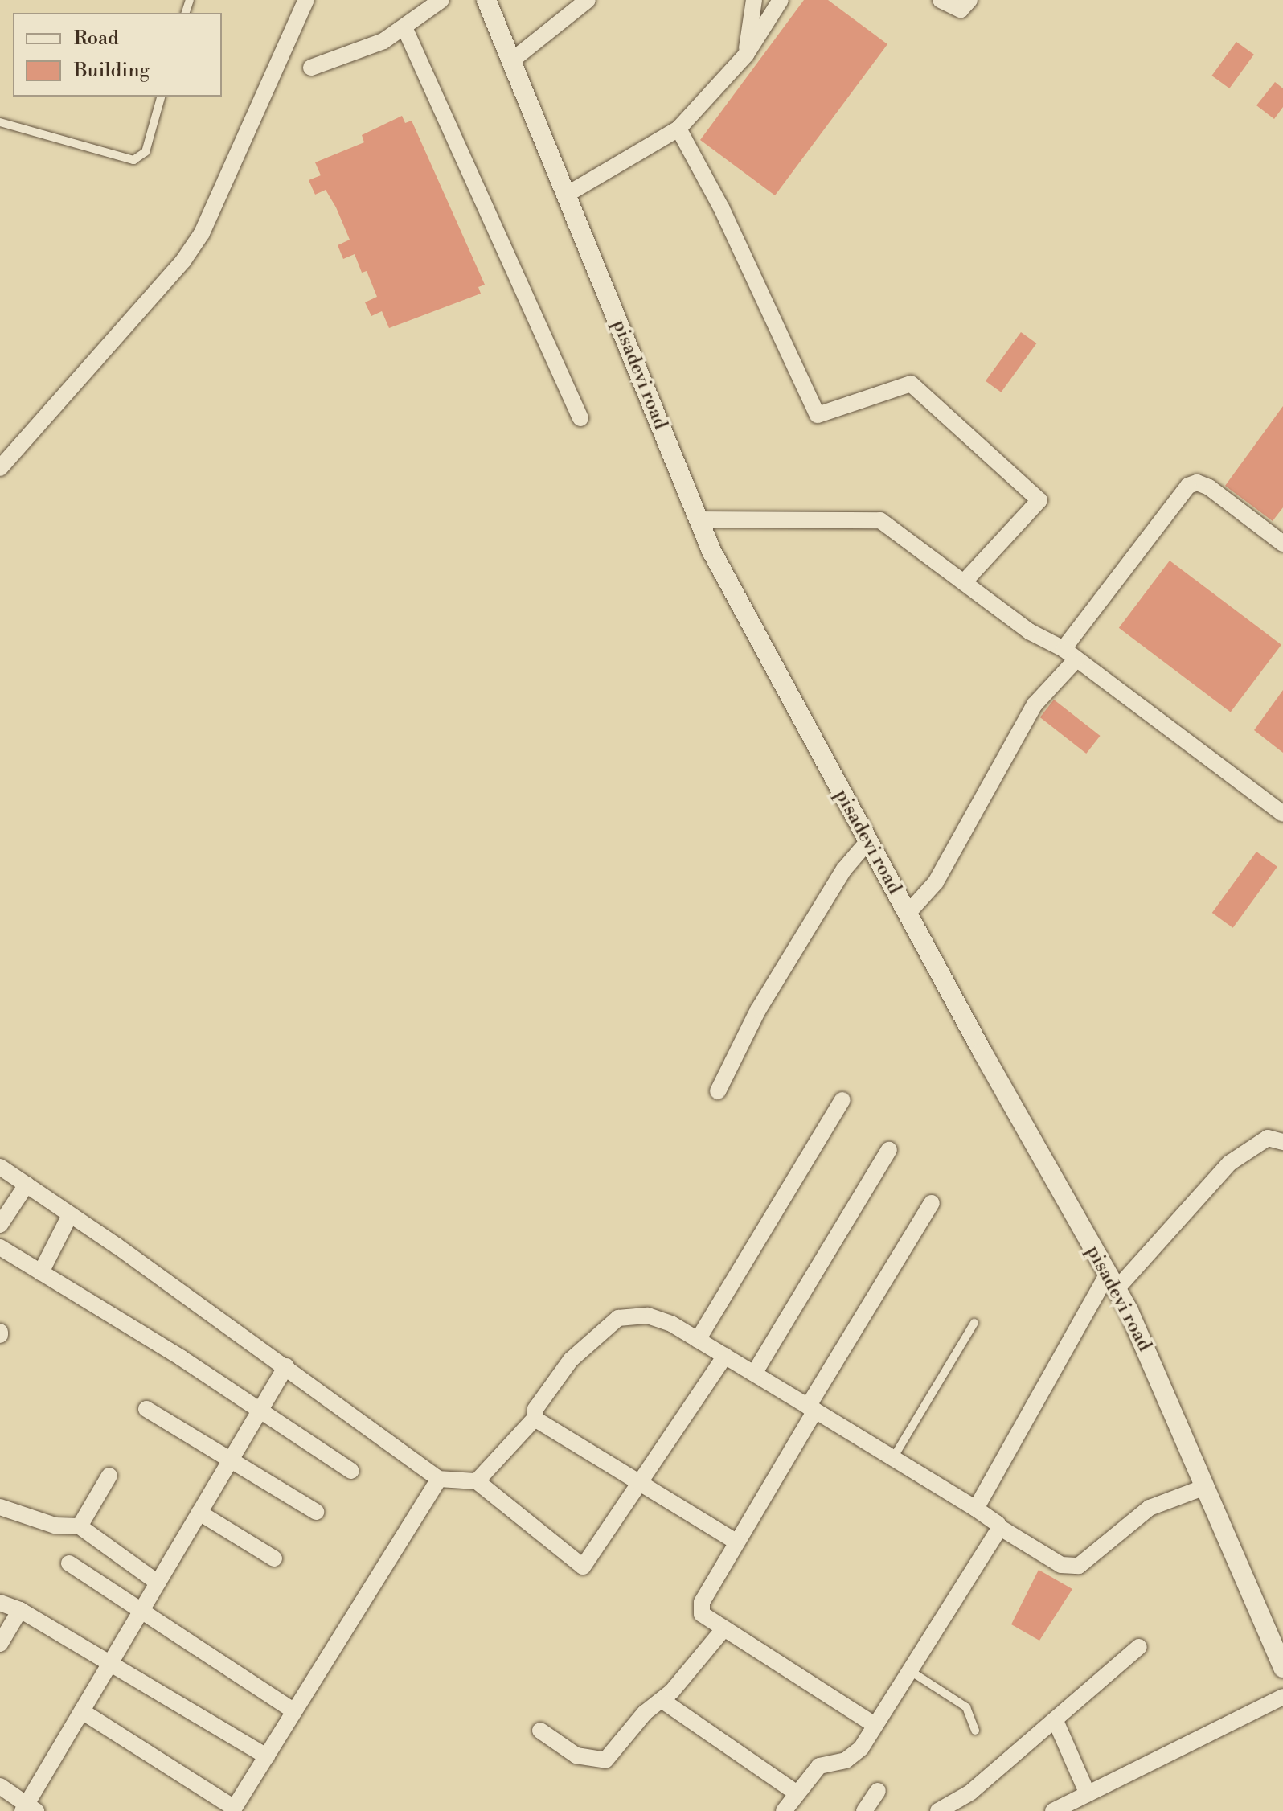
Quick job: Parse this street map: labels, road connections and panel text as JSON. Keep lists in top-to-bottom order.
{
  "streets": {
    "street": ["pisadevi road"]
  },
  "legend": ["Road", "Building"]
}
